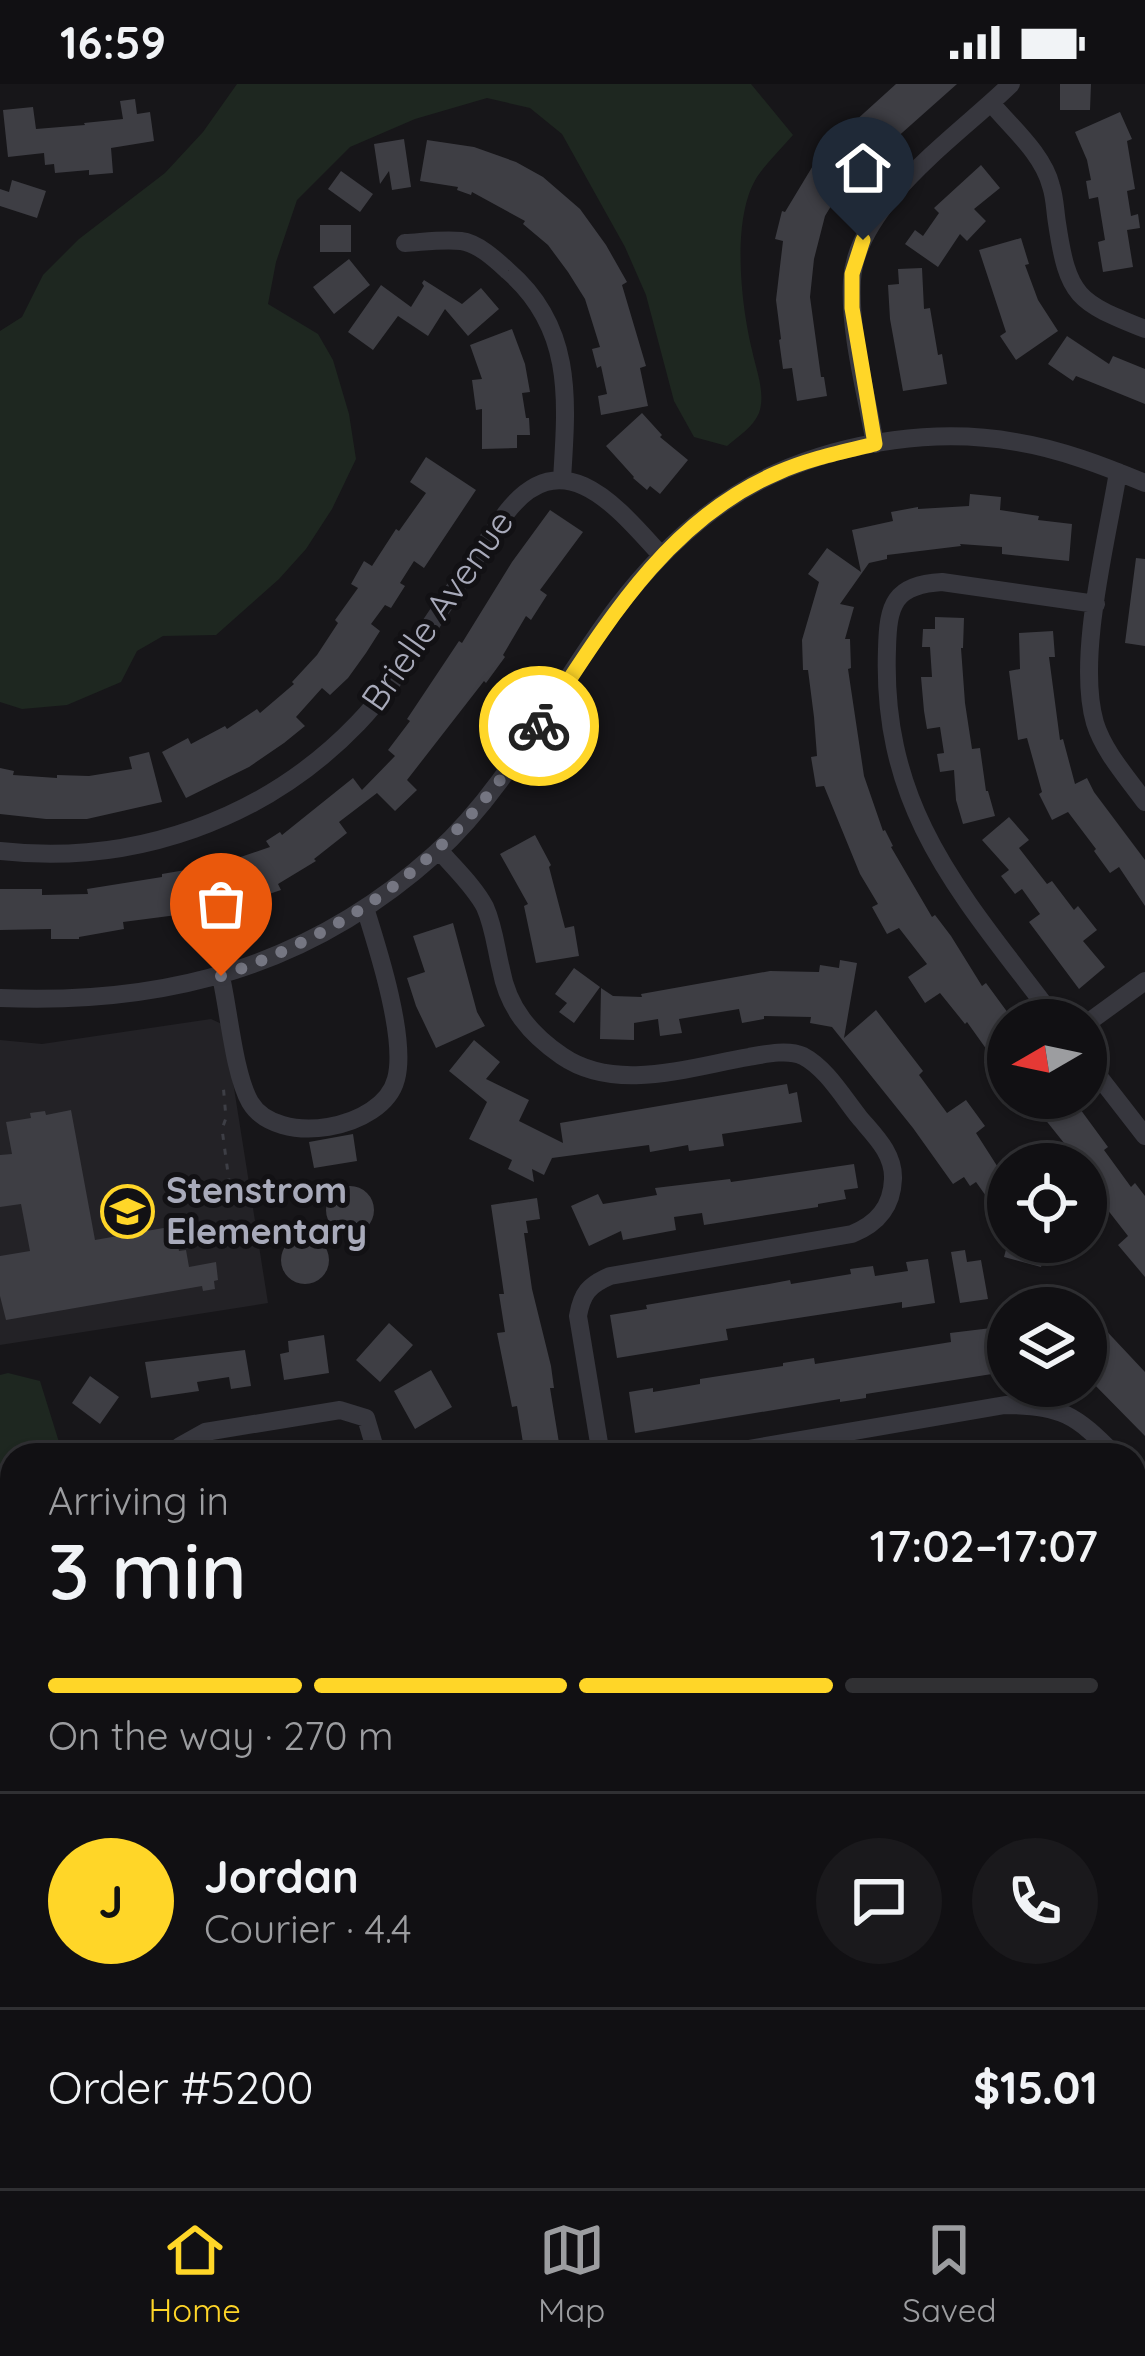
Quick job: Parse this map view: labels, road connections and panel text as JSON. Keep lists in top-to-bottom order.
{
  "streets": {
    "street": ["Brielle Avenue"]
  },
  "places": {
    "school or university": ["Stenstrom Elementary"]
  },
  "north": "left",
  "page": {
    "status": "16:59",
    "heading": ["3 min", "Arriving in", "17:02–17:07"],
    "panel": [
      "Jordan",
      "Courier · 4.4",
      "Order #5200",
      "$15.01"
    ],
    "bar": "On the way · 270 m",
    "round": "J",
    "tabs": ["Home", "Map", "Saved"]
  }
}
